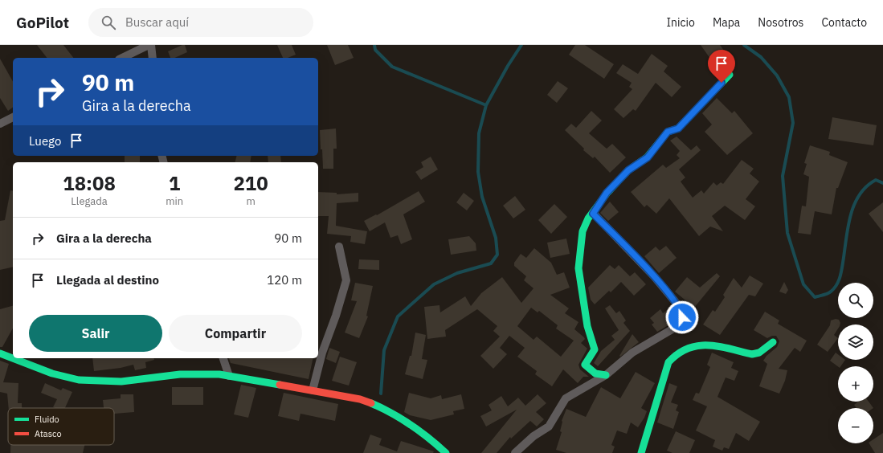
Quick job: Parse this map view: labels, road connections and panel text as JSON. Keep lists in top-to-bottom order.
{
  "legend": ["Fluido", "Atasco"],
  "page": {
    "header": "GoPilot",
    "search": "Buscar aquí",
    "nav": [
      "Inicio",
      "Mapa",
      "Nosotros",
      "Contacto"
    ],
    "turn": ["90 m", "Gira a la derecha"],
    "then": "Luego",
    "eta": [
      "18:08",
      "Llegada",
      "1",
      "min",
      "210",
      "m"
    ],
    "list": [
      {
        "name": "Gira a la derecha",
        "value": "90 m"
      },
      {
        "name": "Llegada al destino",
        "value": "120 m"
      }
    ],
    "map_buttons": ["+", "−"],
    "buttons": ["Salir", "Compartir"]
  }
}
